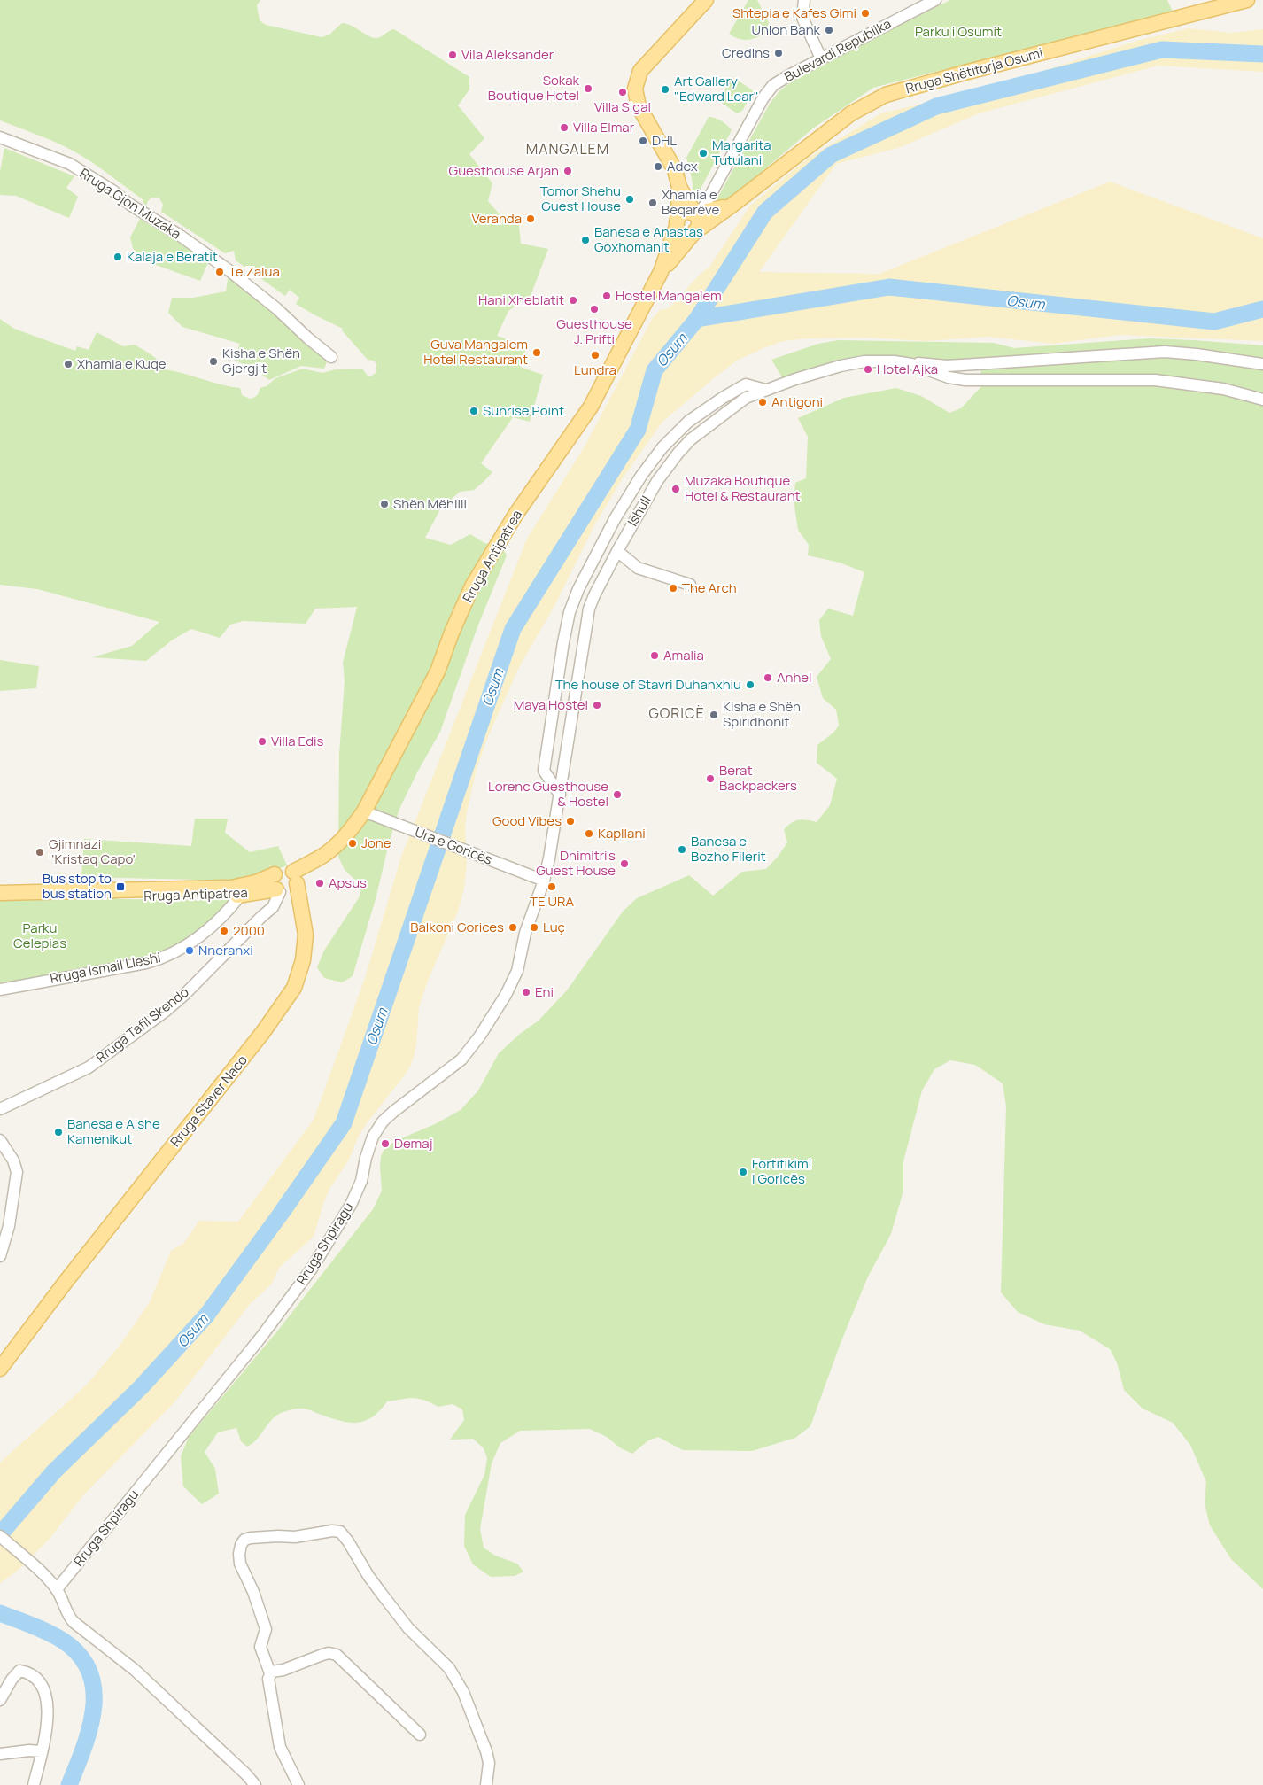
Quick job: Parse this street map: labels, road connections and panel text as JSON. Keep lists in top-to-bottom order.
{
  "streets": {
    "main road": ["Rruga Shëtitorja Osumi", "Rruga Antipatrea", "Rruga Staver Naco"],
    "street": [
      "Bulevardi Republika",
      "Rruga Gjon Muzaka",
      "Ishull",
      "Ura e Goricës",
      "Rruga Ismail Lleshi",
      "Rruga Tafil Skendo",
      "Rruga Shpiragu"
    ]
  },
  "crossings": [
    ["Bulevardi Republika", "Rruga Shëtitorja Osumi"],
    ["Rruga Shëtitorja Osumi", "Rruga Antipatrea"],
    ["Ishull", "Ura e Goricës"],
    ["Ishull", "Rruga Shpiragu"],
    ["Rruga Antipatrea", "Ura e Goricës"],
    ["Rruga Antipatrea", "Rruga Ismail Lleshi"],
    ["Rruga Antipatrea", "Rruga Tafil Skendo"],
    ["Rruga Antipatrea", "Rruga Staver Naco"],
    ["Ura e Goricës", "Rruga Shpiragu"],
    ["Rruga Tafil Skendo", "Rruga Staver Naco"]
  ],
  "districts": ["MANGALEM", "GORICË"],
  "water": ["Osum"],
  "parks": ["Parku i Osumit", "Parku Celepias"],
  "places": {
    "other": [
      "Shtepia e Kafes Gimi",
      "Union Bank",
      "Credins",
      "Vila Aleksander",
      "Sokak Boutique Hotel",
      "Art Gallery \"Edward Lear\"",
      "Villa Sigal",
      "Villa Elmar",
      "DHL",
      "Margarita Tutulani",
      "Adex",
      "Guesthouse Arjan",
      "Tomor Shehu Guest House",
      "Xhamia e Beqarëve",
      "Veranda",
      "Banesa e Anastas Goxhomanit",
      "Kalaja e Beratit",
      "Te Zalua",
      "Hostel Mangalem",
      "Hani Xheblatit",
      "Guesthouse J. Prifti",
      "Guva Mangalem Hotel Restaurant",
      "Lundra",
      "Kisha e Shën Gjergjit",
      "Xhamia e Kuqe",
      "Hotel Ajka",
      "Antigoni",
      "Sunrise Point",
      "Muzaka Boutique Hotel & Restaurant",
      "Shën Mëhilli",
      "The Arch",
      "Amalia",
      "Anhel",
      "The house of Stavri Duhanxhiu",
      "Maya Hostel",
      "Kisha e Shën Spiridhonit",
      "Villa Edis",
      "Berat Backpackers",
      "Lorenc Guesthouse & Hostel",
      "Good Vibes",
      "Kapllani",
      "Jone",
      "Banesa e Bozho Filerit",
      "Gjimnazi ''Kristaq Capo'",
      "Dhimitri's Guest House",
      "Apsus",
      "TE URA",
      "Balkoni Gorices",
      "Luç",
      "2000",
      "Nneranxi",
      "Eni",
      "Banesa e Aishe Kamenikut",
      "Demaj",
      "Fortifikimi i Goricës"
    ],
    "transit": ["Bus stop to bus station"]
  }
}
